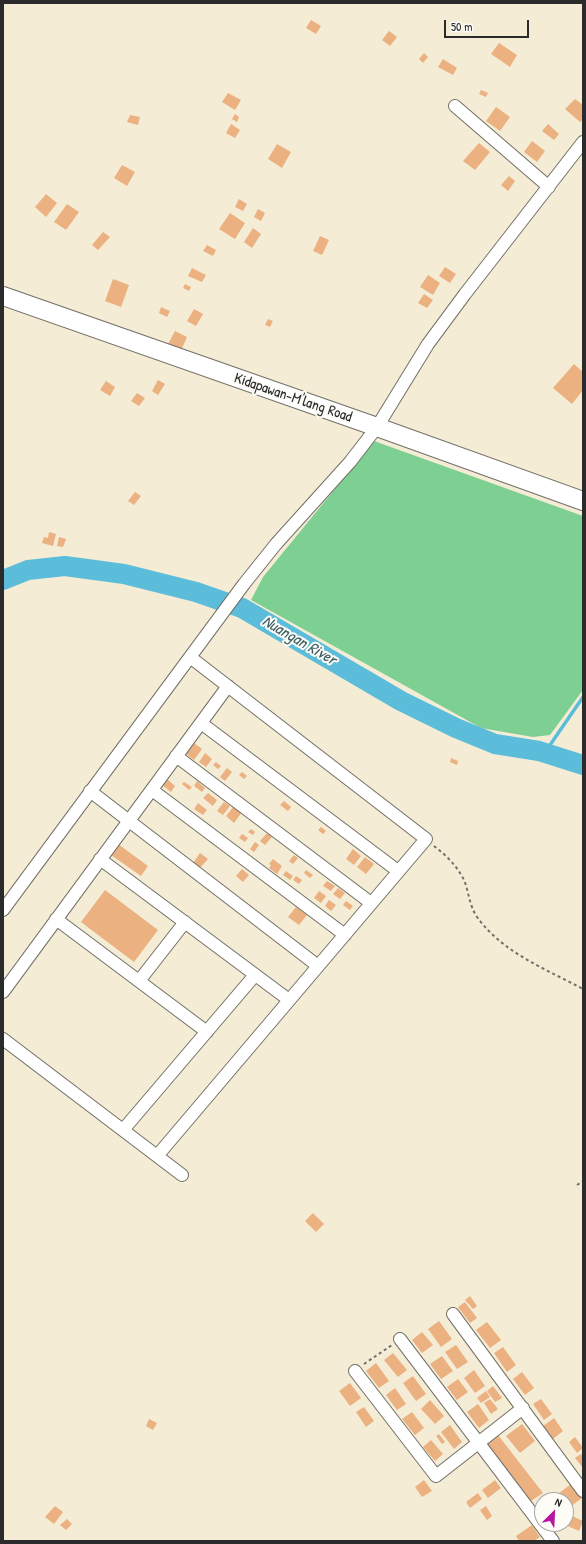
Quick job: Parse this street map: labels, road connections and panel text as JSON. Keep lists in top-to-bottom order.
{
  "streets": {
    "main road": ["Kidapawan-M'lang Road"]
  },
  "water": ["Nuangan River"],
  "scale_bar": "50 m",
  "north": "top right"
}
